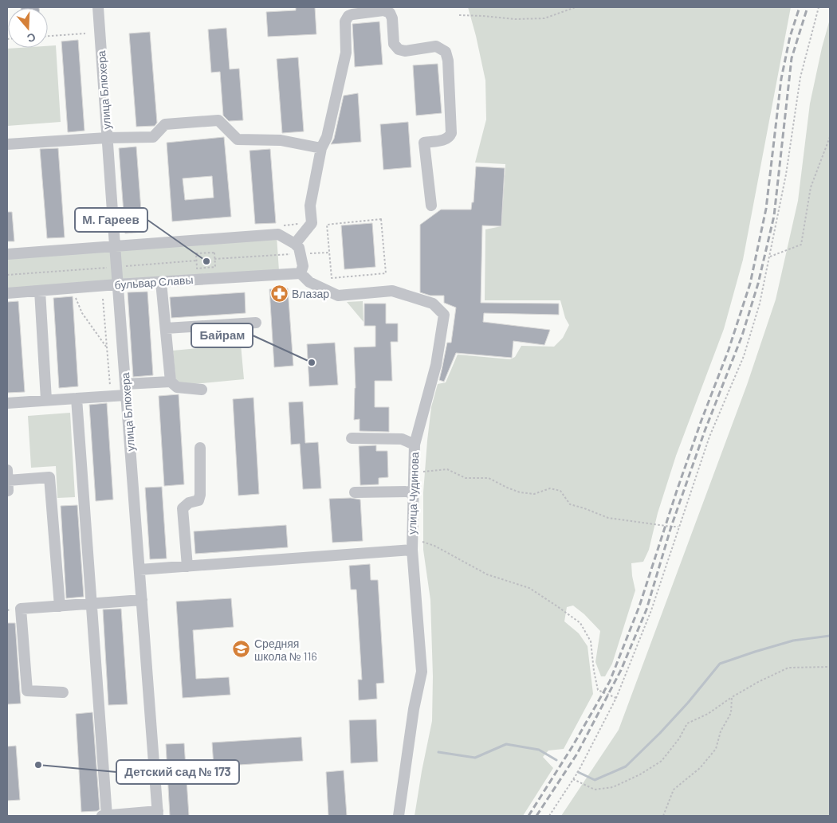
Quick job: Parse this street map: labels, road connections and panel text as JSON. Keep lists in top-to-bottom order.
{
  "streets": {
    "street": ["улица Блюхера", "бульвар Славы", "улица Чудинова"]
  },
  "crossings": [
    ["улица Блюхера", "бульвар Славы"],
    ["бульвар Славы", "улица Чудинова"]
  ],
  "places": {
    "other": ["М. Гареев", "Байрам", "Детский сад № 173"],
    "pharmacy": ["Влазар"],
    "school or university": ["Средняя школа № 116"]
  },
  "north": "bottom"
}
